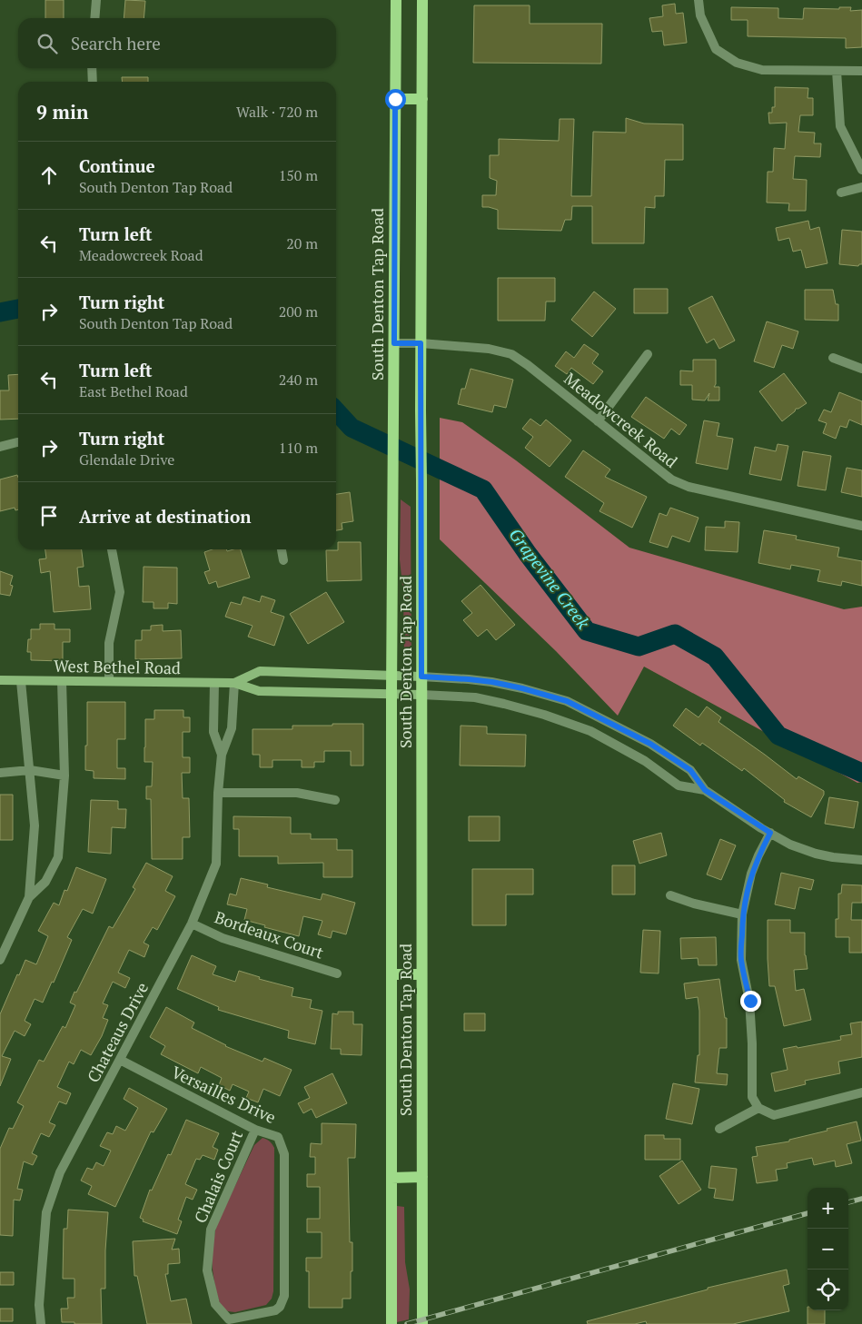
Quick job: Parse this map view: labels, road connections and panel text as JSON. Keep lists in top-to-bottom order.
{
  "streets": {
    "main road": ["South Denton Tap Road", "West Bethel Road"],
    "street": [
      "Meadowcreek Road",
      "Bordeaux Court",
      "Chateaus Drive",
      "Versailles Drive",
      "Chalais Court"
    ]
  },
  "crossings": [
    ["South Denton Tap Road", "Meadowcreek Road"],
    ["South Denton Tap Road", "West Bethel Road"],
    ["West Bethel Road", "Chateaus Drive"],
    ["Bordeaux Court", "Chateaus Drive"],
    ["Chateaus Drive", "Versailles Drive"],
    ["Versailles Drive", "Chalais Court"]
  ],
  "water": ["Grapevine Creek"],
  "page": {
    "search": "Search here",
    "heading": ["9 min", "Walk · 720 m"],
    "list": [
      ["Continue", "South Denton Tap Road", "150 m"],
      ["Turn left", "Meadowcreek Road", "20 m"],
      ["Turn right", "South Denton Tap Road", "200 m"],
      ["Turn left", "East Bethel Road", "240 m"],
      ["Turn right", "Glendale Drive", "110 m"],
      "Arrive at destination"
    ],
    "map_buttons": ["+", "−"]
  }
}
